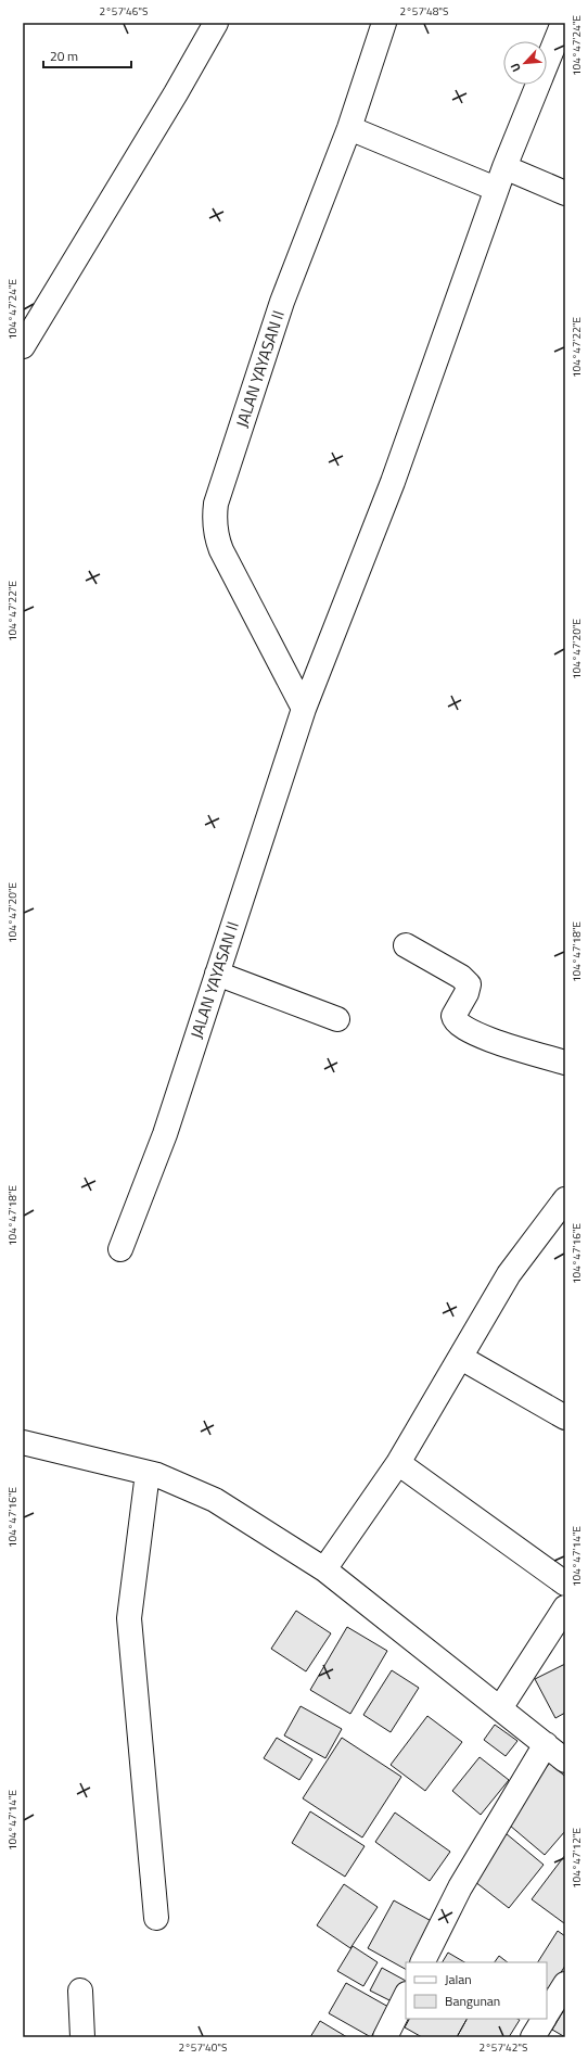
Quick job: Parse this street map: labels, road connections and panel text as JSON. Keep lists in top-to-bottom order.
{
  "streets": {
    "street": ["JALAN YAYASAN II"]
  },
  "legend": ["Jalan", "Bangunan"],
  "scale_bar": "20 m",
  "north": "bottom left",
  "coordinates": [
    "2°57'46\"S",
    "2°57'48\"S",
    "104°47'24\"E",
    "104°47'22\"E",
    "104°47'20\"E",
    "104°47'18\"E",
    "104°47'16\"E",
    "104°47'14\"E",
    "104°47'12\"E",
    "2°57'40\"S",
    "2°57'42\"S"
  ]
}
